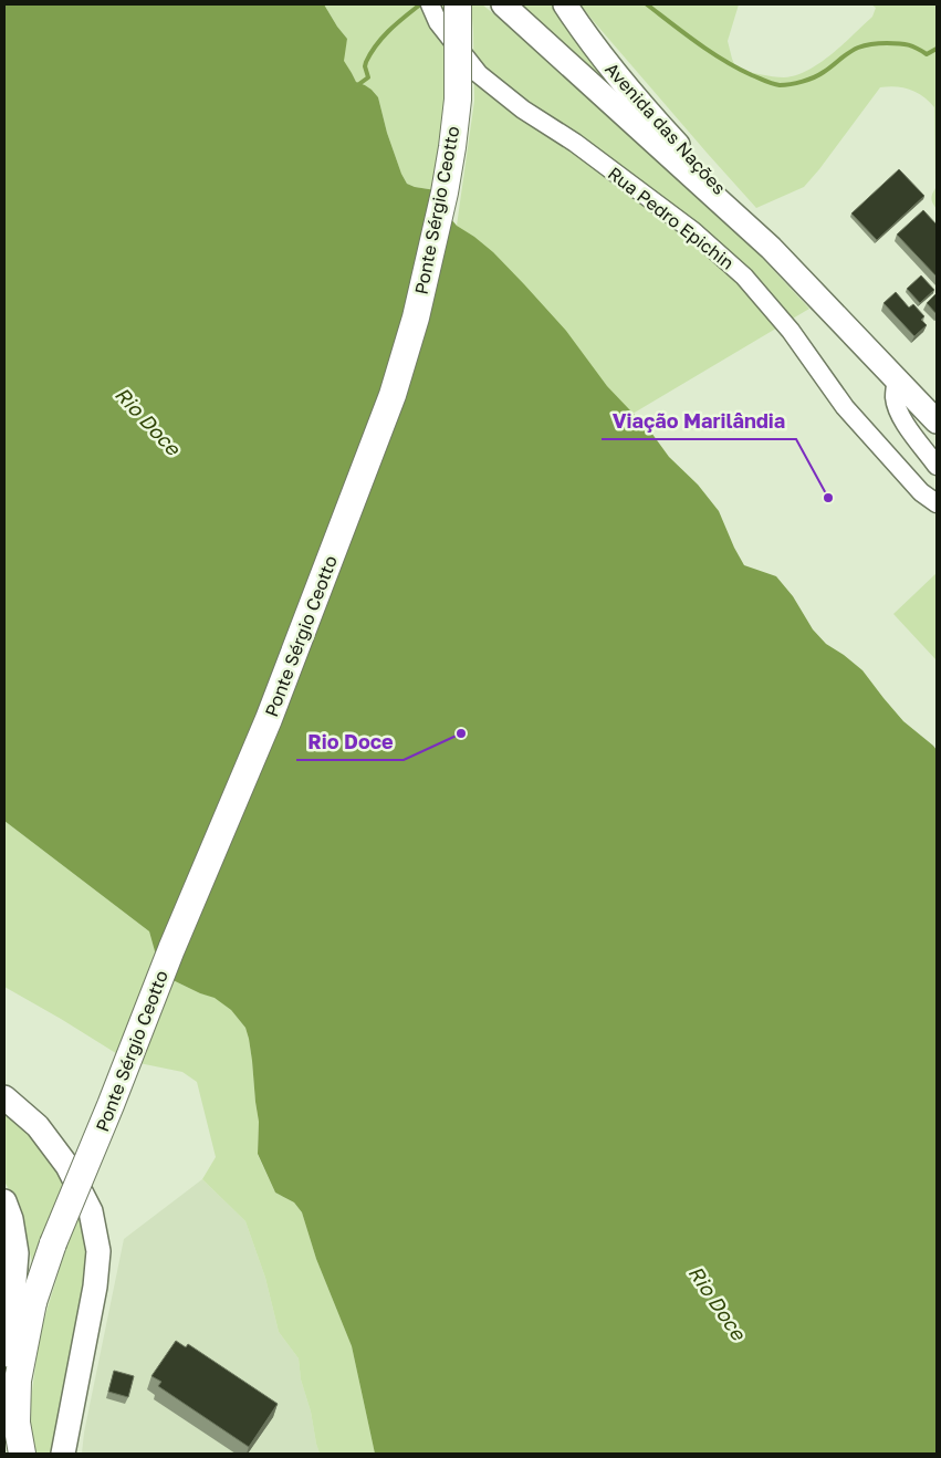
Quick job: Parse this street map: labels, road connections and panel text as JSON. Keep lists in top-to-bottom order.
{
  "streets": {
    "highway": ["Ponte Sérgio Ceotto"],
    "main road": ["Avenida das Nações"],
    "street": ["Rua Pedro Epichin"]
  },
  "water": ["Rio Doce"],
  "places": ["Viação Marilândia", "Rio Doce"]
}
